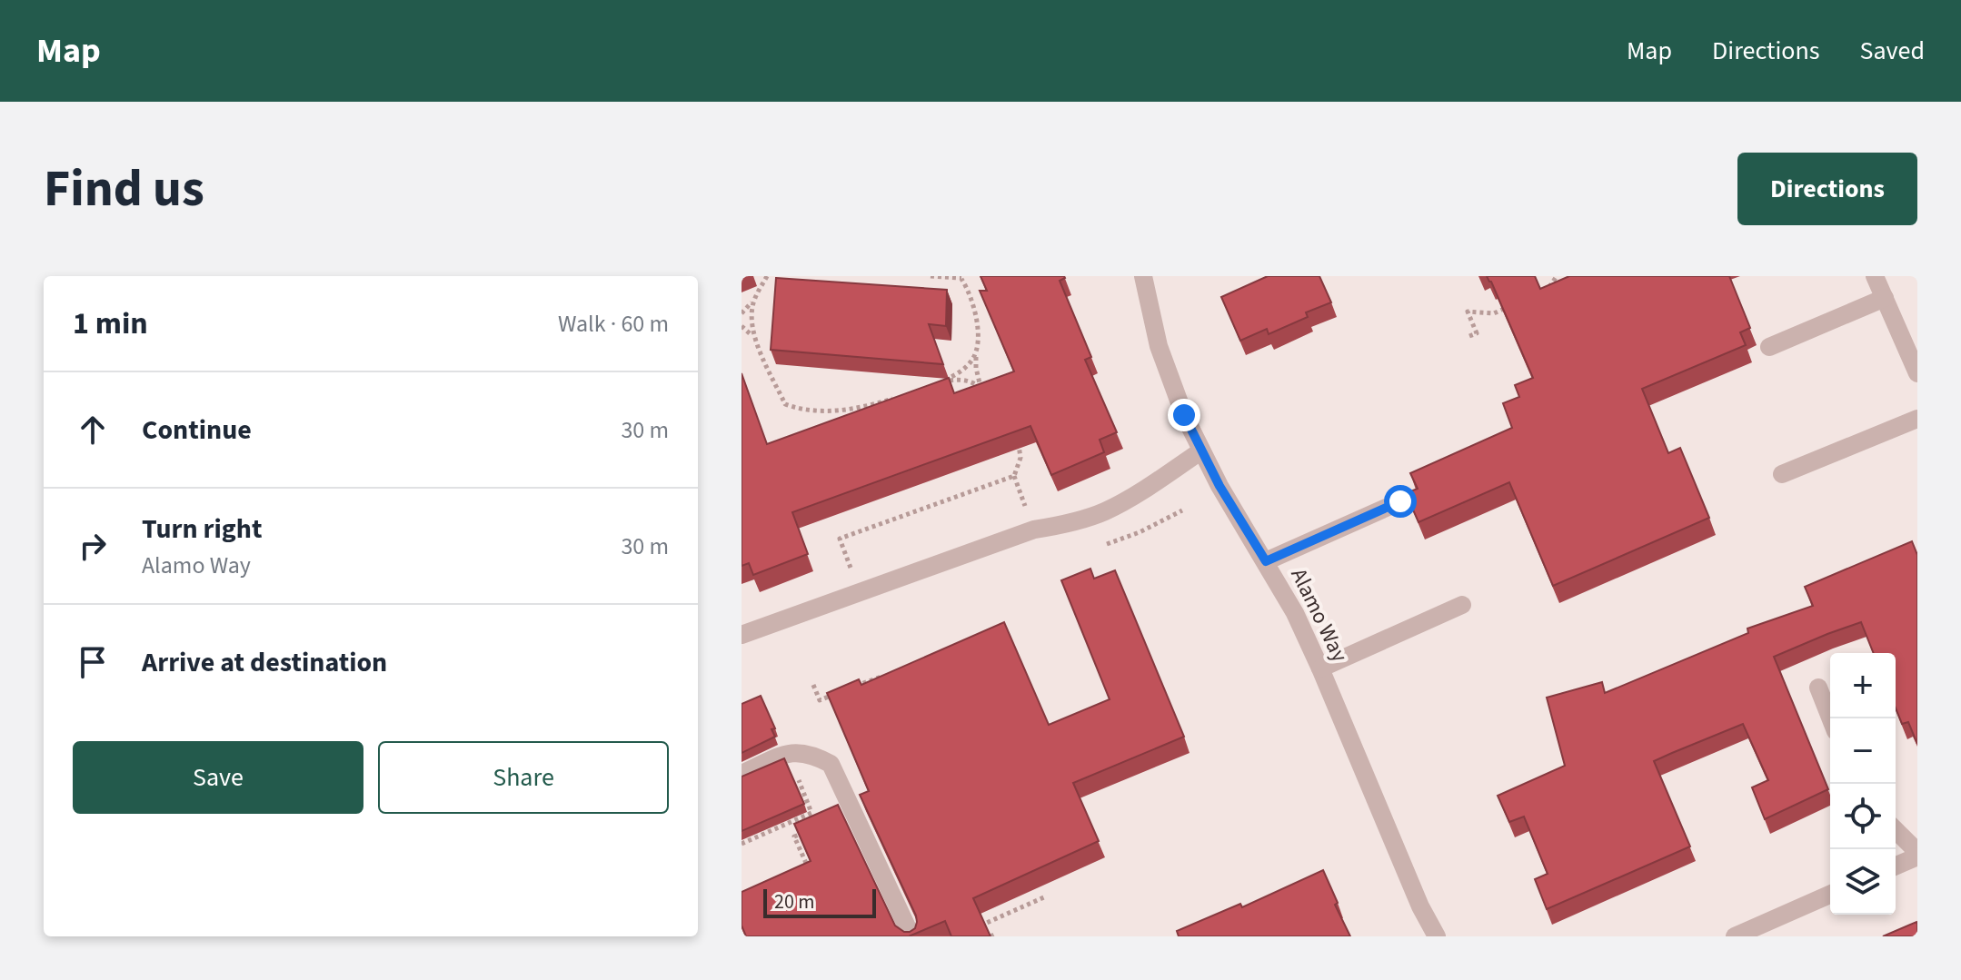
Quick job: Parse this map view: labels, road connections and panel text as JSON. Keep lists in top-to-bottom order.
{
  "streets": {
    "street": ["Alamo Way"]
  },
  "scale_bar": "20 m",
  "page": {
    "header": "Map",
    "nav": ["Map", "Directions", "Saved"],
    "buttons": [
      "Directions",
      ["Save", "Share"]
    ],
    "title": "Find us",
    "heading": ["1 min", "Walk · 60 m"],
    "list": [
      ["Continue", "30 m"],
      ["Turn right", "Alamo Way", "30 m"],
      "Arrive at destination"
    ],
    "map_buttons": ["+", "−"],
    "scale": "20 m"
  }
}
